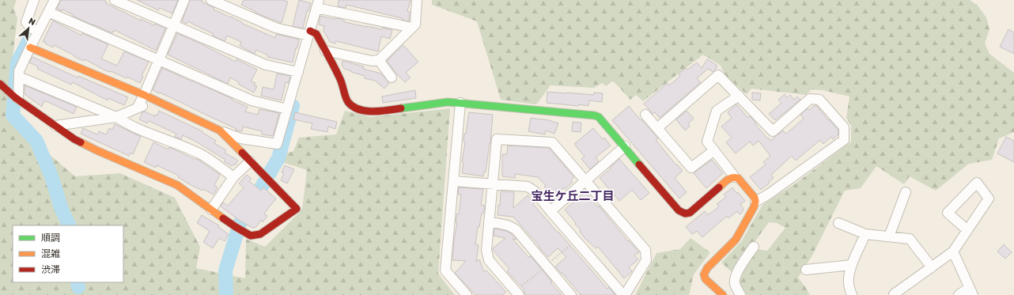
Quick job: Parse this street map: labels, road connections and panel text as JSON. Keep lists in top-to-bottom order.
{
  "districts": ["宝生ケ丘二丁目"],
  "legend": ["順調", "混雑", "渋滞"],
  "north": "top right"
}
